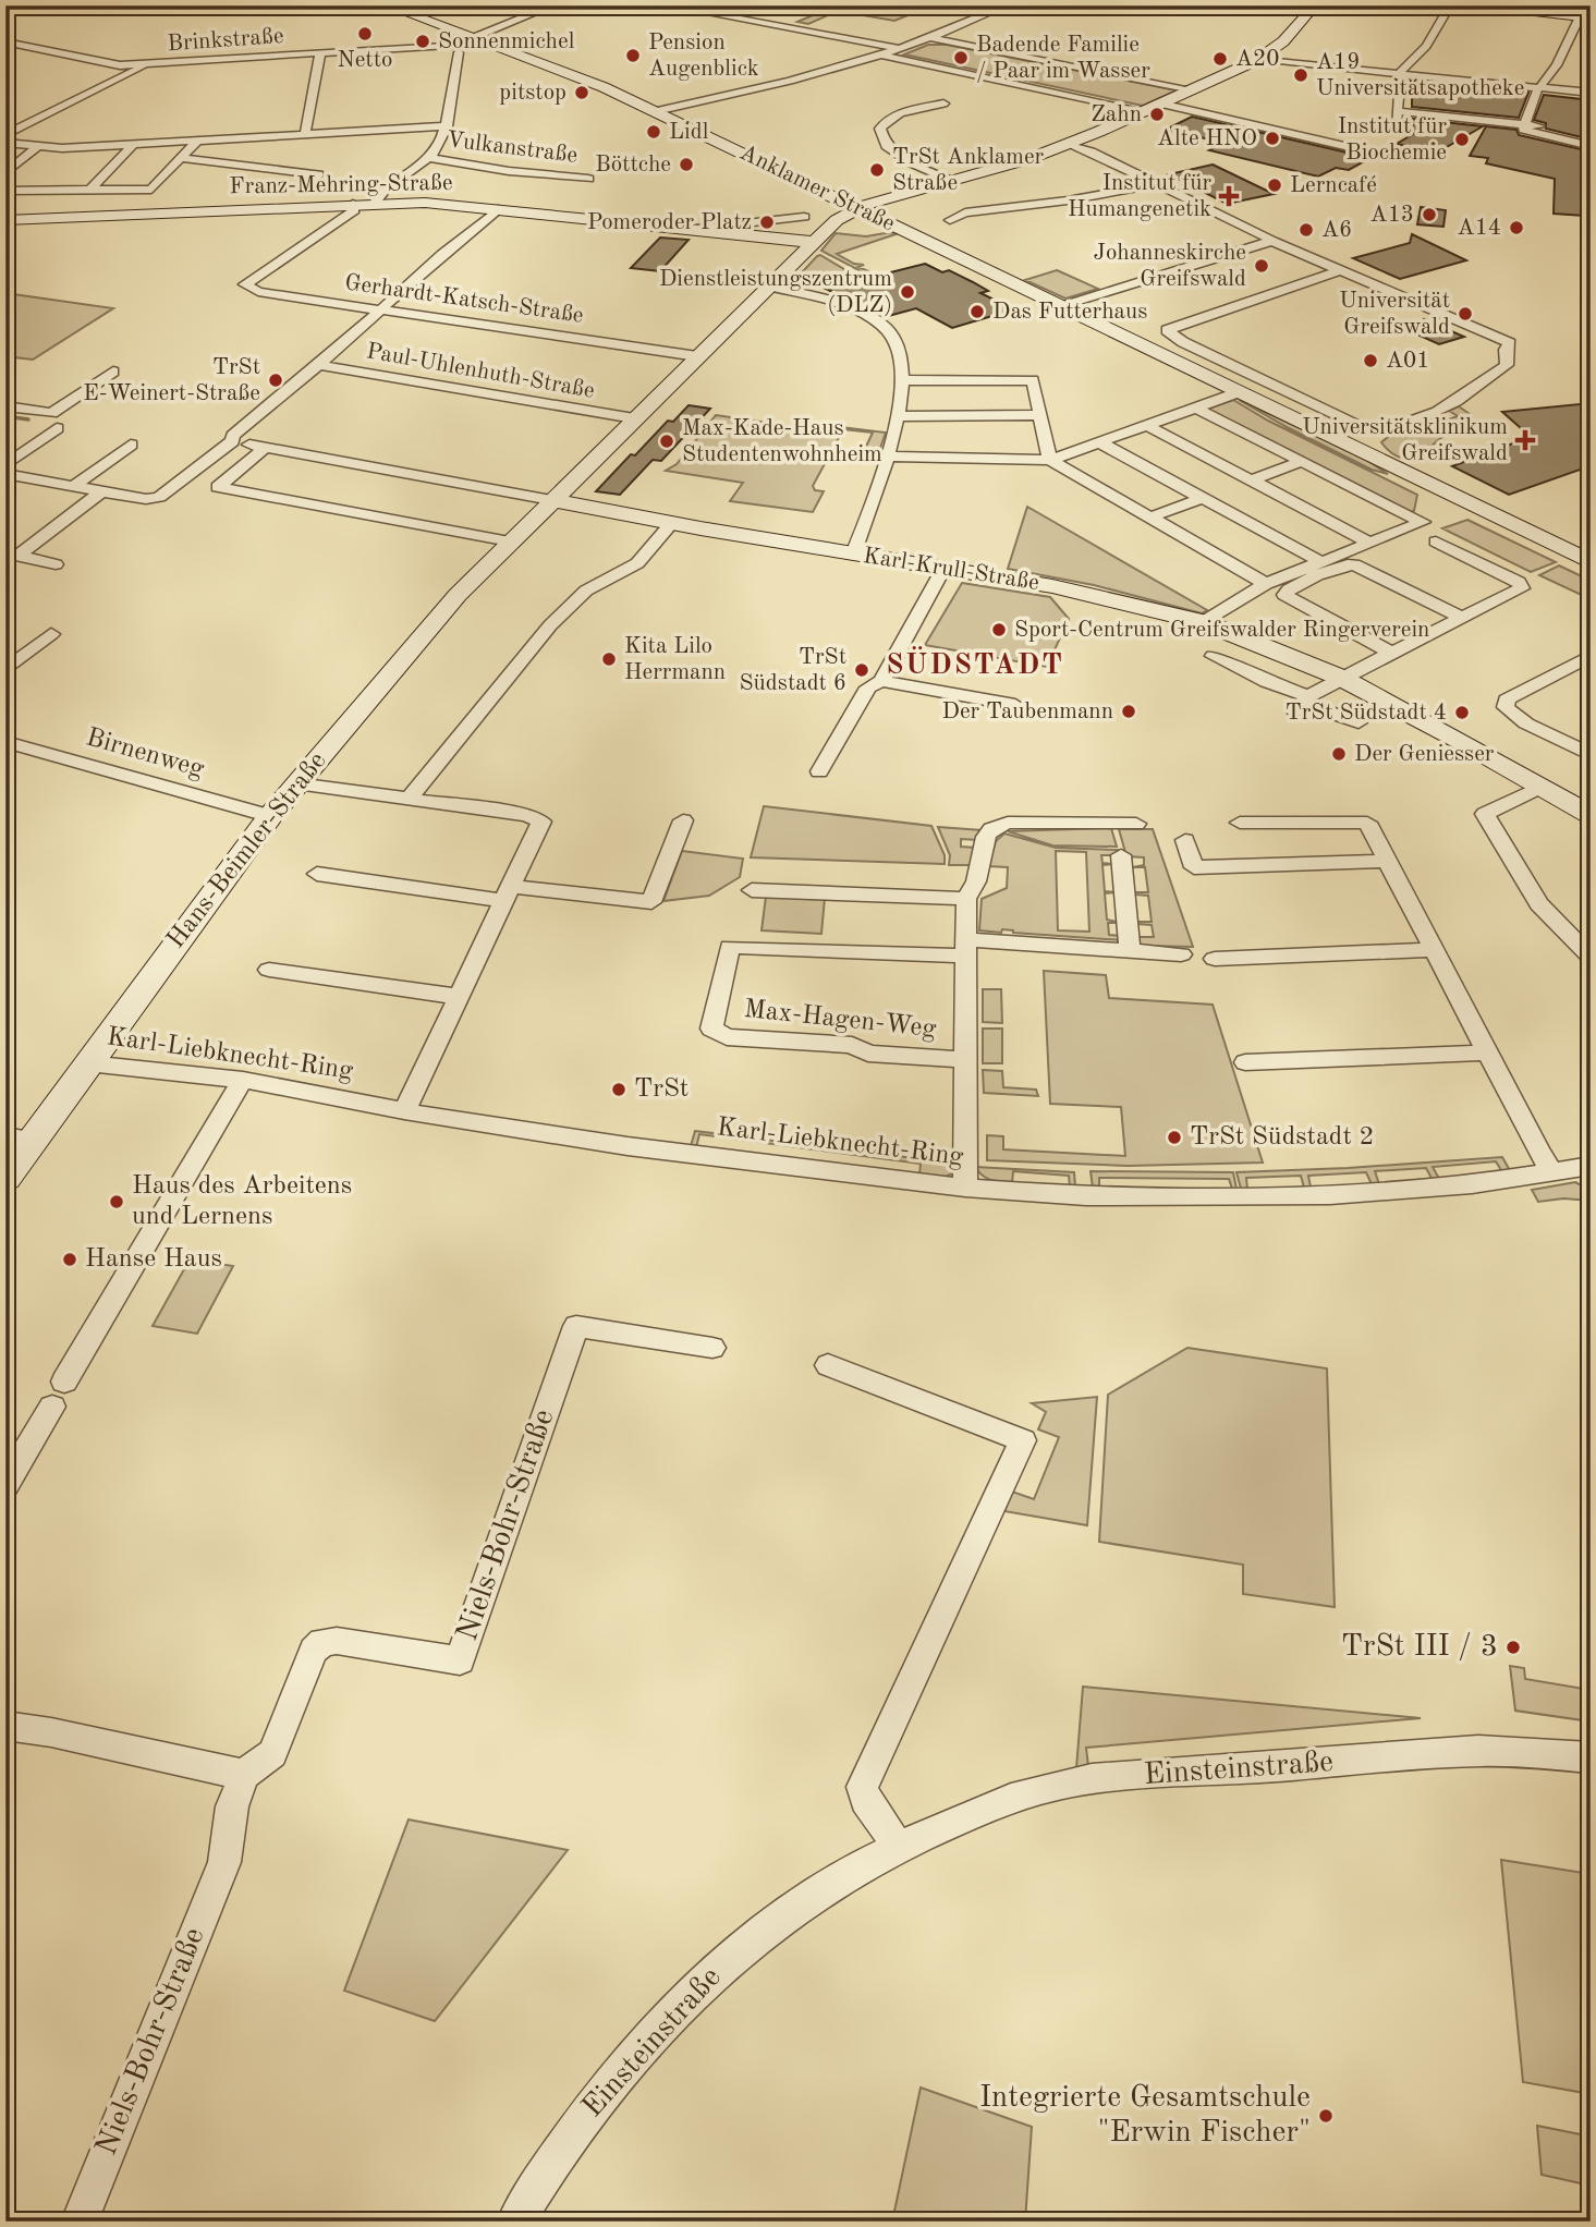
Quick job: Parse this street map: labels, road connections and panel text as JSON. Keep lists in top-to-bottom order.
{
  "streets": {
    "main road": [
      "Franz-Mehring-Straße",
      "Anklamer Straße",
      "Karl-Krull-Straße",
      "Hans-Beimler-Straße"
    ],
    "street": [
      "Brinkstraße",
      "Vulkanstraße",
      "Gerhardt-Katsch-Straße",
      "Paul-Uhlenhuth-Straße",
      "Birnenweg",
      "Max-Hagen-Weg",
      "Karl-Liebknecht-Ring",
      "Niels-Bohr-Straße",
      "Einsteinstraße"
    ]
  },
  "crossings": [
    ["Brinkstraße", "Anklamer Straße"],
    ["Vulkanstraße", "Franz-Mehring-Straße"],
    ["Franz-Mehring-Straße", "Gerhardt-Katsch-Straße"],
    ["Franz-Mehring-Straße", "Hans-Beimler-Straße"],
    ["Anklamer Straße", "Hans-Beimler-Straße"],
    ["Gerhardt-Katsch-Straße", "Hans-Beimler-Straße"],
    ["Paul-Uhlenhuth-Straße", "Hans-Beimler-Straße"],
    ["Karl-Krull-Straße", "Hans-Beimler-Straße"],
    ["Birnenweg", "Hans-Beimler-Straße"],
    ["Hans-Beimler-Straße", "Karl-Liebknecht-Ring"],
    ["Max-Hagen-Weg", "Karl-Liebknecht-Ring"]
  ],
  "districts": ["SÜDSTADT"],
  "places": {
    "other": [
      "Netto",
      "Sonnenmichel",
      "Pension Augenblick",
      "Badende Familie / Paar im Wasser",
      "A20",
      "A19 Universitätsapotheke",
      "pitstop",
      "Zahn",
      "Lidl",
      "Alte HNO",
      "Institut für Biochemie",
      "Böttche",
      "TrSt Anklamer Straße",
      "Lerncafé",
      "A13",
      "Pomeroder Platz",
      "A14",
      "A6",
      "Johanneskirche Greifswald",
      "Dienstleistungszentrum (DLZ)",
      "Das Futterhaus",
      "Universität Greifswald",
      "A01",
      "TrSt E-Weinert-Straße",
      "Max-Kade-Haus Studentenwohnheim",
      "Sport-Centrum Greifswalder Ringerverein",
      "Kita Lilo Herrmann",
      "TrSt Südstadt 6",
      "Der Taubenmann",
      "TrSt Südstadt 4",
      "Der Geniesser",
      "TrSt",
      "TrSt Südstadt 2",
      "Haus des Arbeitens und Lernens",
      "Hanse Haus",
      "TrSt III / 3",
      "Integrierte Gesamtschule \"Erwin Fischer\""
    ],
    "health": ["Institut für Humangenetik", "Universitätsklinikum Greifswald"]
  }
}
